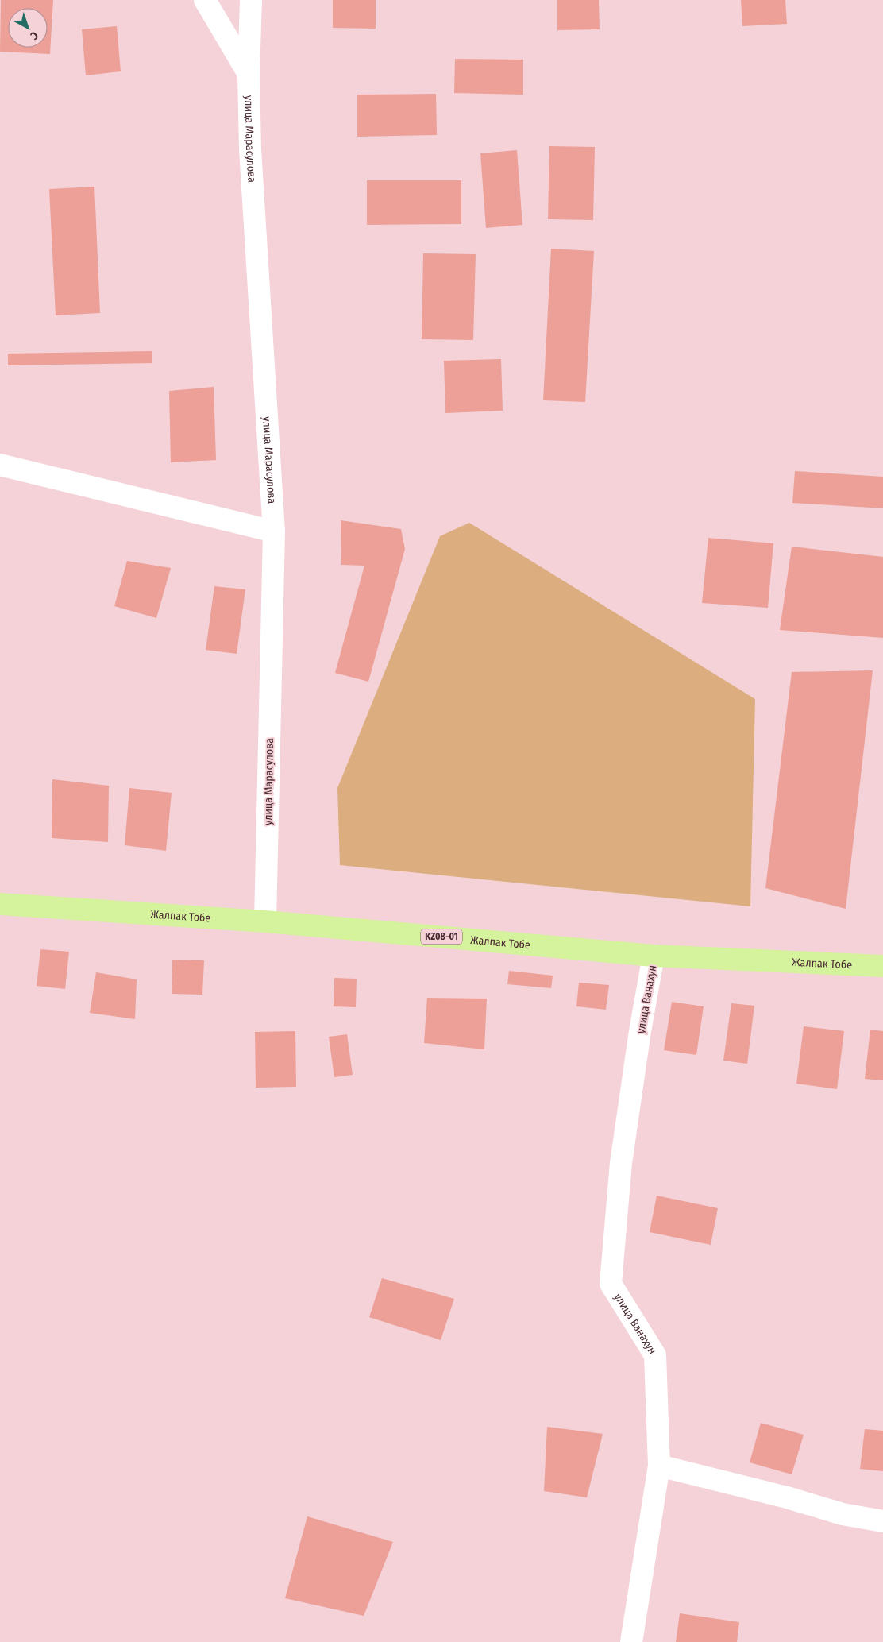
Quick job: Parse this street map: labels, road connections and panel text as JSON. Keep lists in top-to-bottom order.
{
  "streets": {
    "main road": ["Жалпак Тобе", "KZ08-01"],
    "street": ["улица Марасулова", "улица Ванахун"]
  },
  "crossings": [
    ["улица Марасулова", "Жалпак Тобе"],
    ["Жалпак Тобе", "улица Ванахун"]
  ],
  "north": "bottom right"
}
